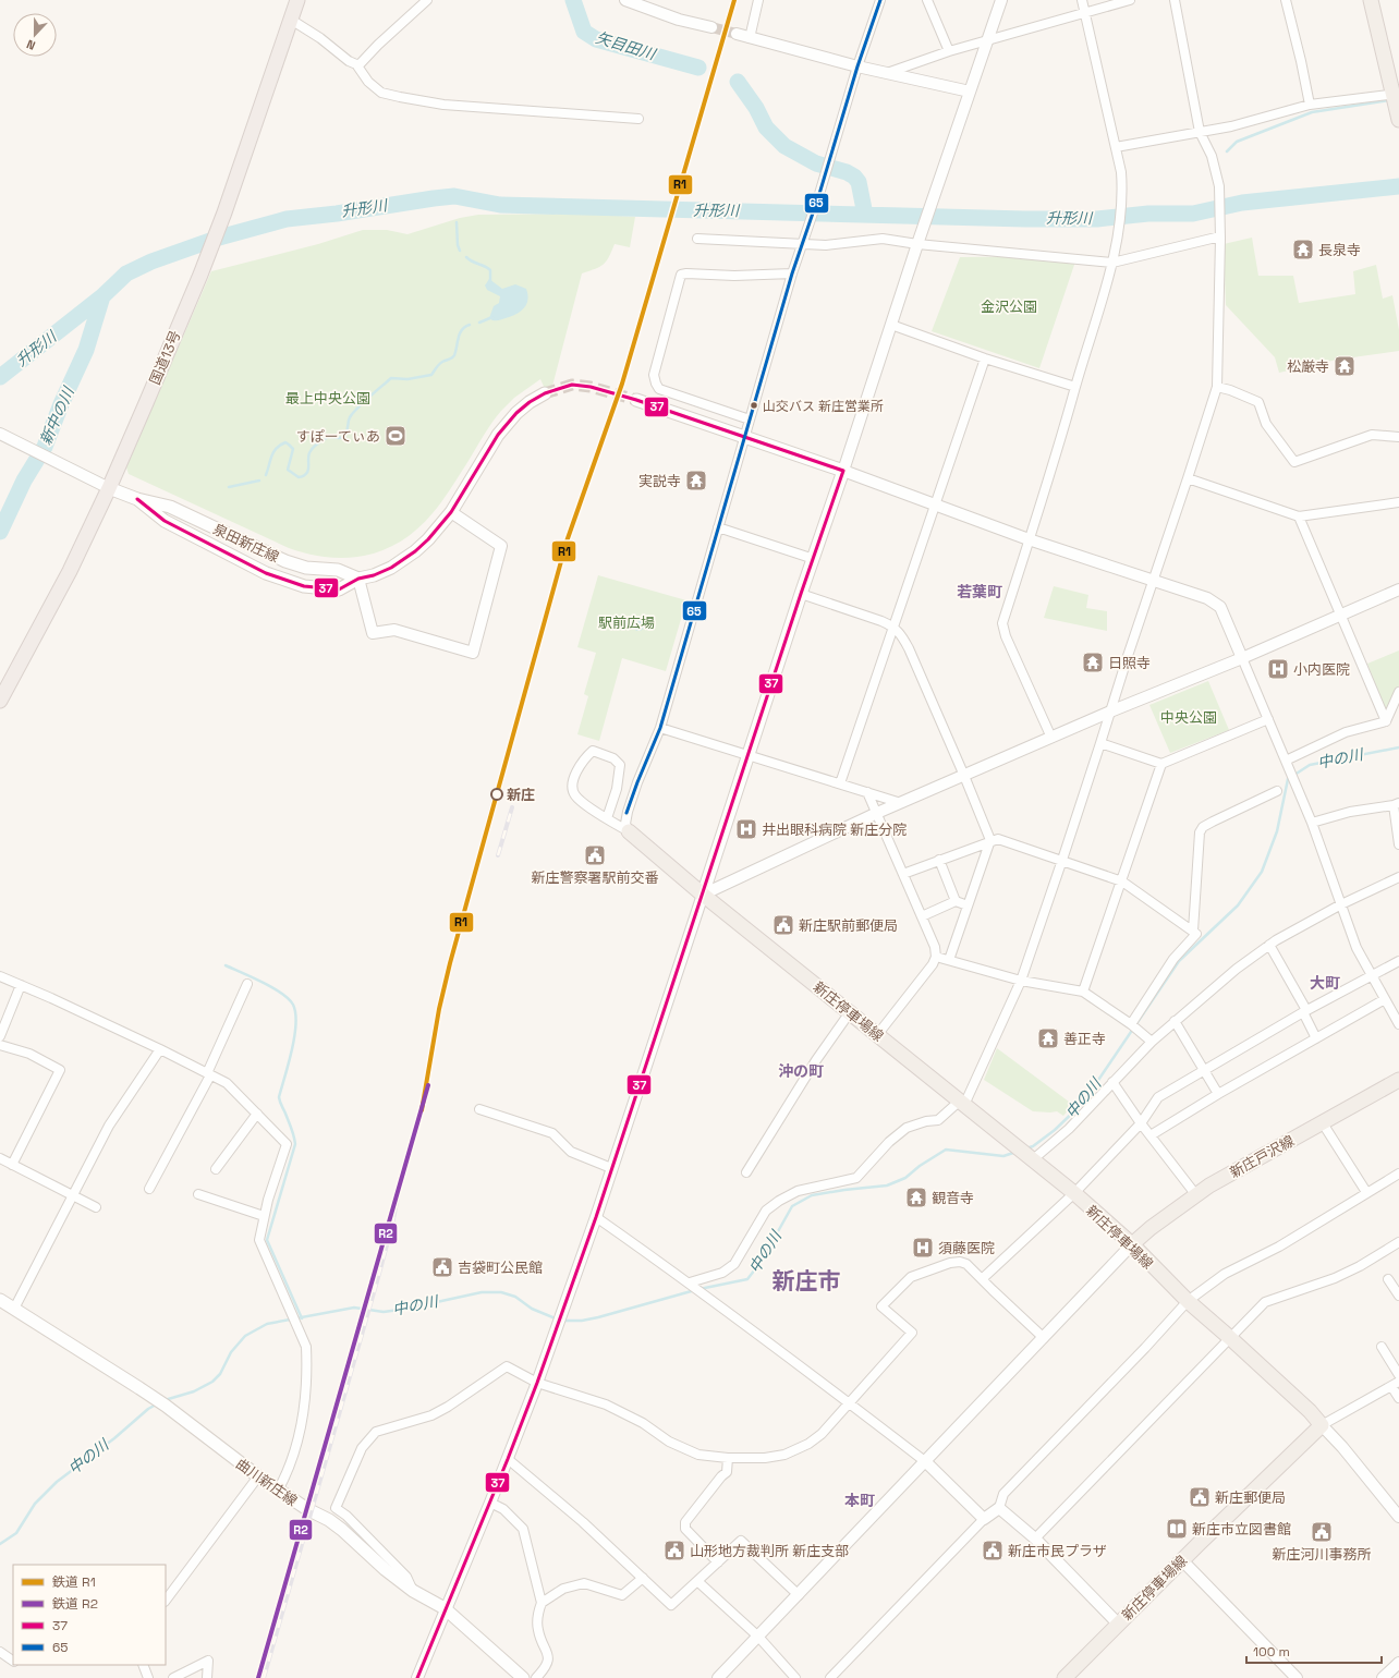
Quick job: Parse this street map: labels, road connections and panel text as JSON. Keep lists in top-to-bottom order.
{
  "streets": {
    "highway": ["国道13号"],
    "main road": [
      "泉田新庄線",
      "新庄停車場線",
      "新庄戸沢線",
      "曲川新庄線"
    ]
  },
  "crossings": [
    ["国道13号", "泉田新庄線"],
    ["新庄停車場線", "新庄戸沢線"]
  ],
  "districts": [
    "若葉町",
    "大町",
    "沖の町",
    "新庄市",
    "本町"
  ],
  "water": [
    "矢目田川",
    "升形川",
    "新中の川",
    "中の川"
  ],
  "parks": [
    "金沢公園",
    "最上中央公園",
    "駅前広場",
    "中央公園"
  ],
  "places": {
    "temple": [
      "長泉寺",
      "松厳寺",
      "実説寺",
      "日照寺",
      "善正寺",
      "観音寺"
    ],
    "other": ["山交バス 新庄営業所", "新庄"],
    "sports": ["すぽーてぃあ"],
    "hospital": ["小内医院", "井出眼科病院 新庄分院", "須藤医院"],
    "public building": [
      "新庄警察署駅前交番",
      "新庄駅前郵便局",
      "吉袋町公民館",
      "新庄郵便局",
      "新庄河川事務所",
      "山形地方裁判所 新庄支部",
      "新庄市民プラザ"
    ],
    "library": ["新庄市立図書館"]
  },
  "lines": [
    "rail line R1",
    "transit line 65",
    "transit line 37",
    "rail line R2"
  ],
  "legend": [
    "鉄道 R1",
    "鉄道 R2",
    "37",
    "65"
  ],
  "scale_bar": "100 m",
  "north": "bottom"
}
